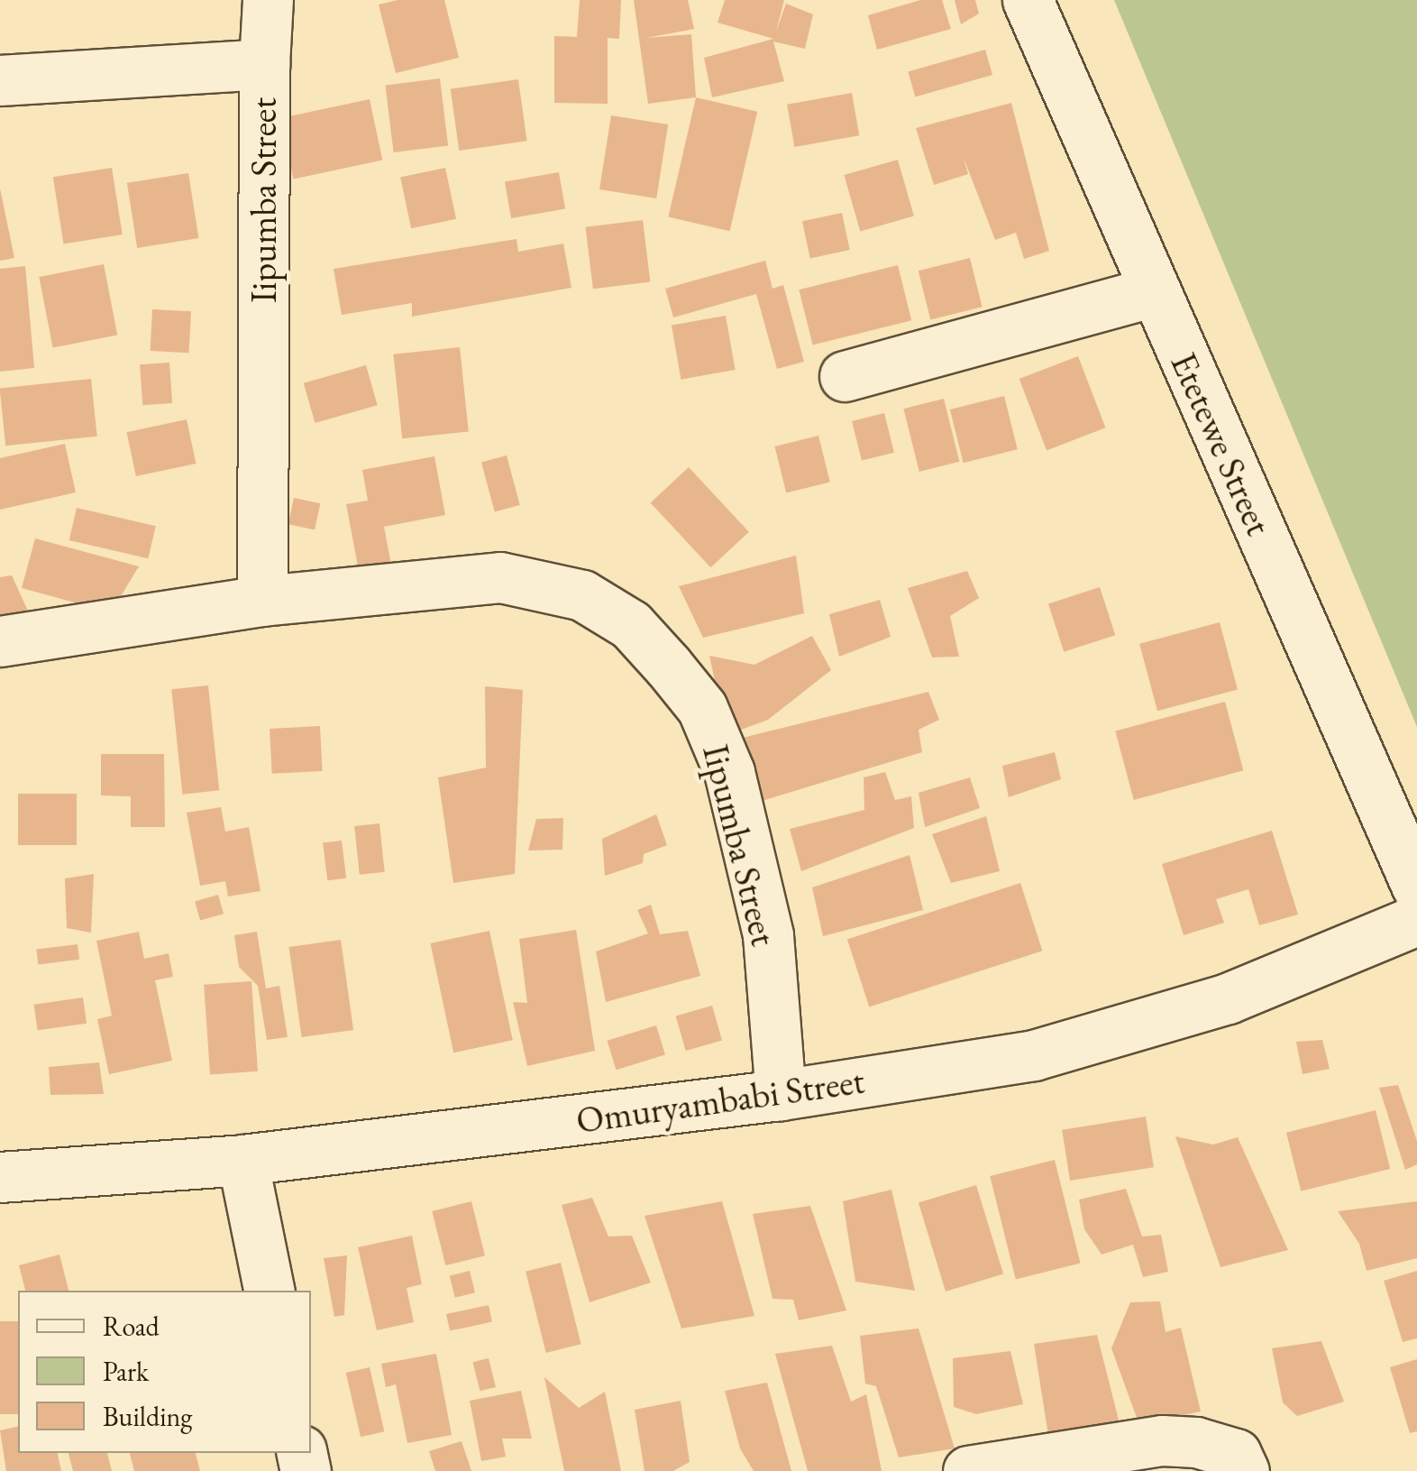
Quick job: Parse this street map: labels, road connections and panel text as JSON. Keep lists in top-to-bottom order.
{
  "streets": {
    "street": ["Iipumba Street", "Etetewe Street", "Omuryambabi Street"]
  },
  "crossings": [
    ["Iipumba Street", "Omuryambabi Street"]
  ],
  "legend": ["Road", "Park", "Building"]
}
